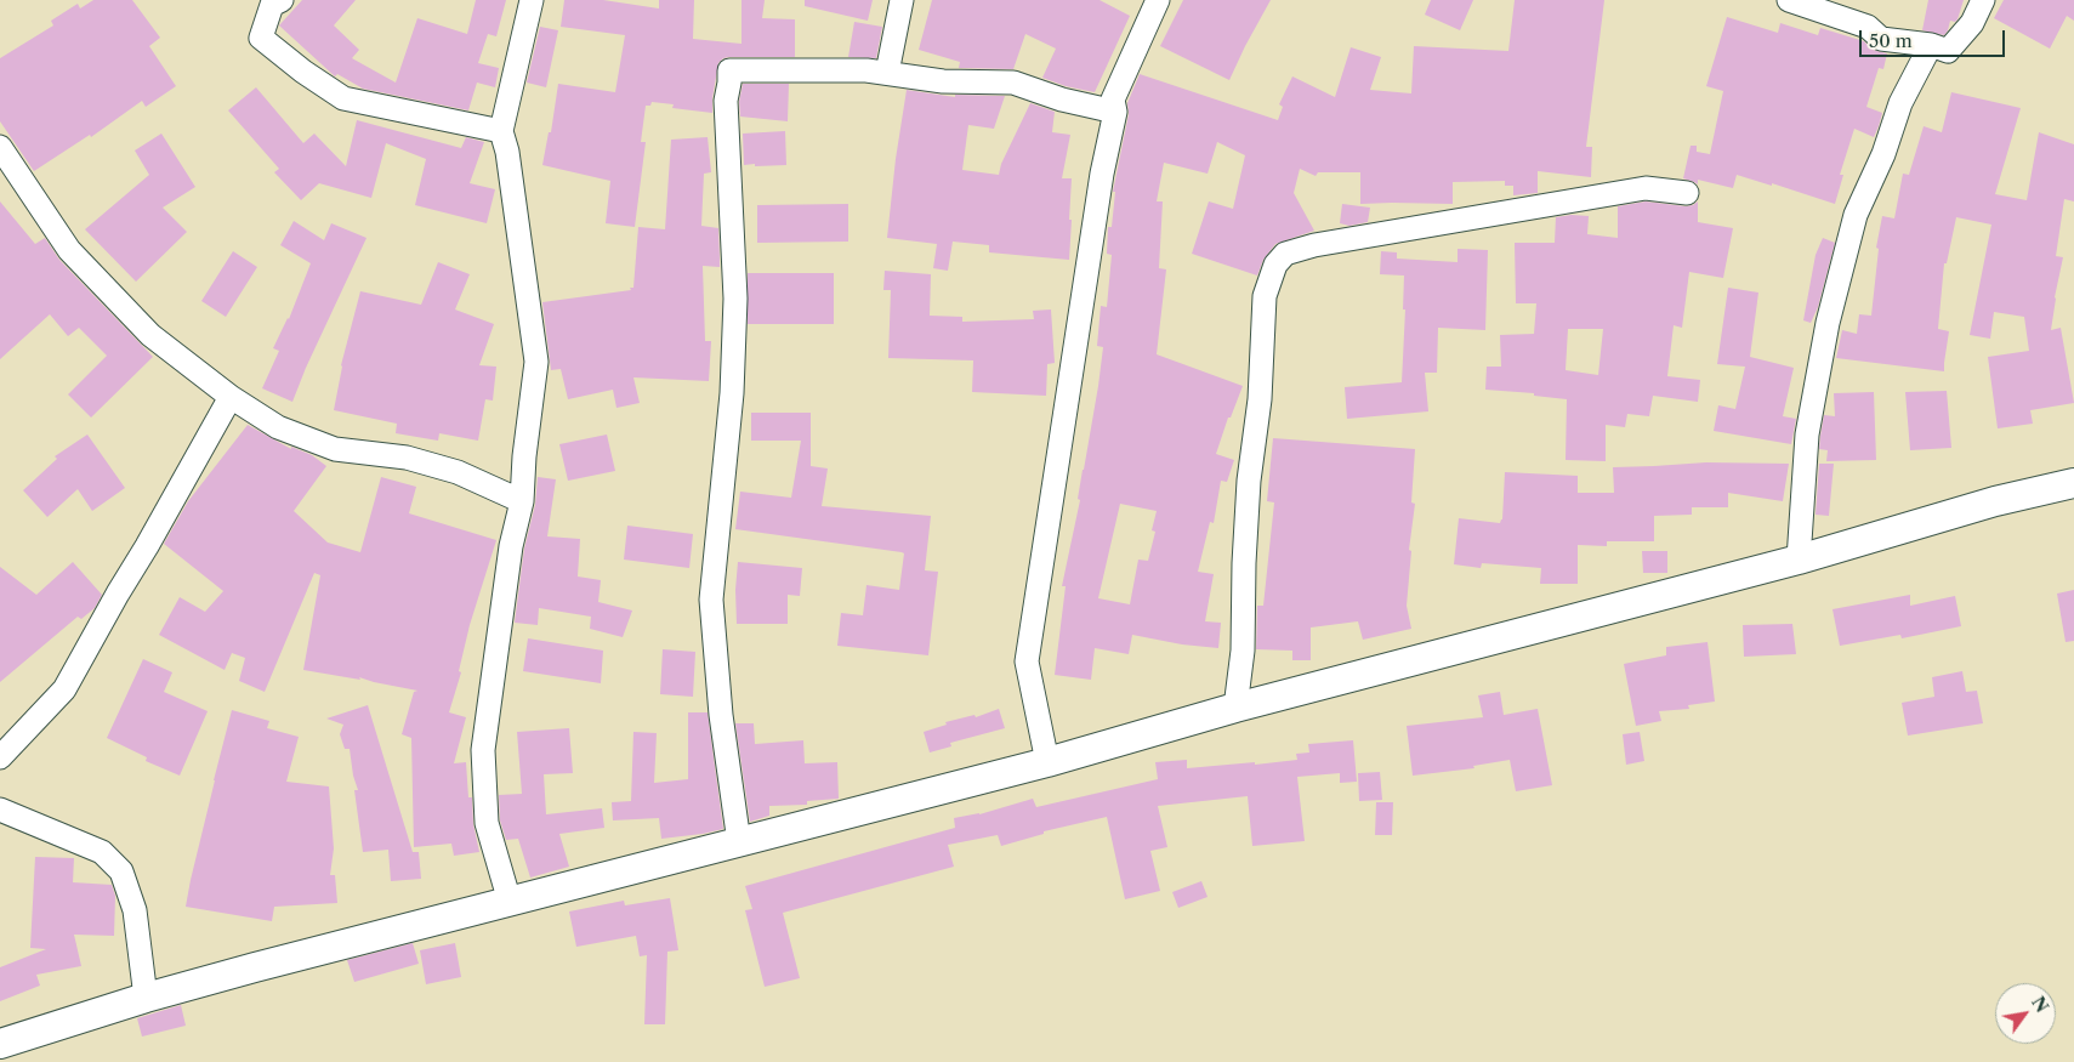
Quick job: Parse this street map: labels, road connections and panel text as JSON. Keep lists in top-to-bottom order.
{
  "scale_bar": "50 m",
  "north": "top right"
}
